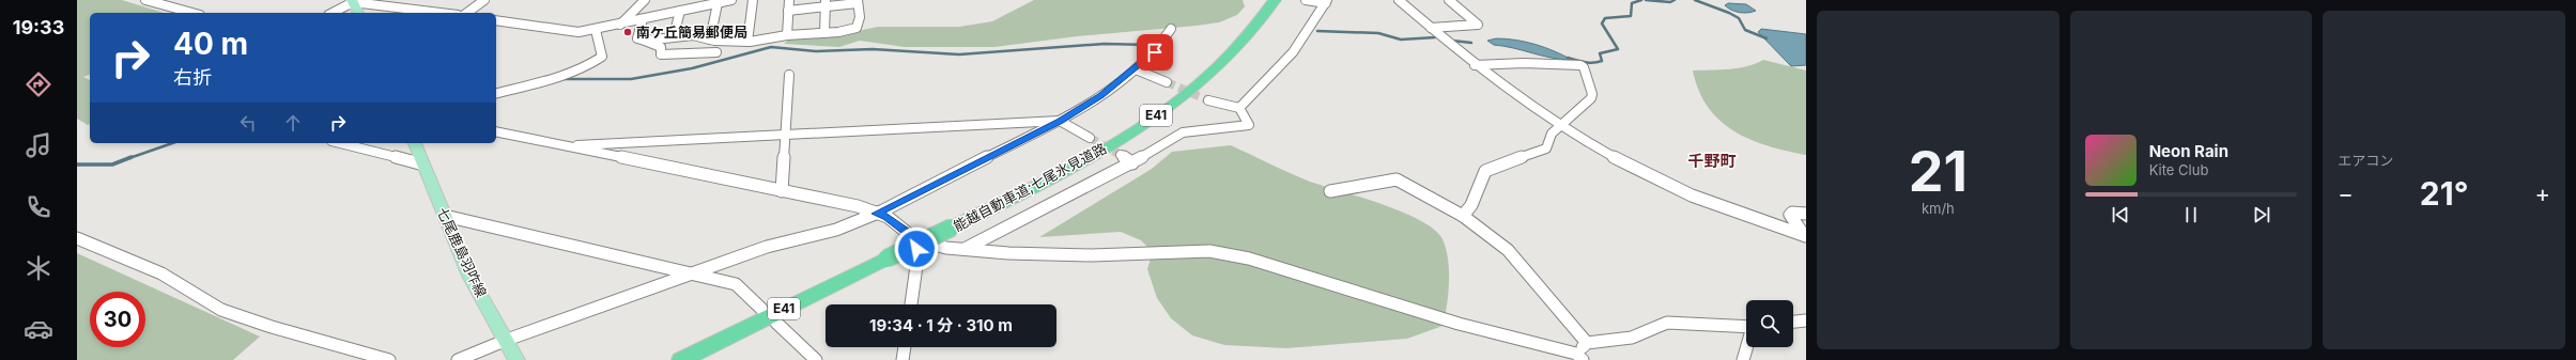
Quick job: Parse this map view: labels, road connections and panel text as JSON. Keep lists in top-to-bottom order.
{
  "streets": {
    "highway": ["E41", "能越自動車道;七尾氷見道路"],
    "main road": ["七尾鹿島羽咋線"]
  },
  "districts": ["千野町"],
  "places": ["南ケ丘簡易郵便局"],
  "page": {
    "tabs": "19:33",
    "tile": [
      ["21", "km/h"],
      "エアコン"
    ],
    "turn": ["40 m", "右折"],
    "song": ["Neon Rain", "Kite Club"],
    "heat": ["−", "21°", "+"],
    "limit": "30",
    "trip": "19:34 · 1 分 · 310 m"
  }
}
